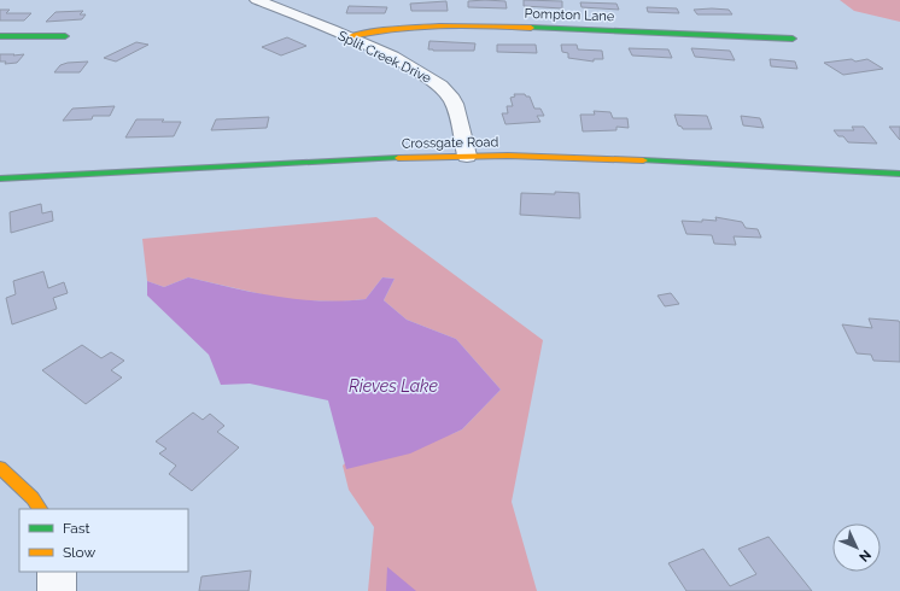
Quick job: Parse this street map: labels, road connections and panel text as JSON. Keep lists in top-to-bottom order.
{
  "streets": {
    "street": ["Pompton Lane", "Split Creek Drive", "Crossgate Road"]
  },
  "crossings": [
    ["Pompton Lane", "Split Creek Drive"],
    ["Split Creek Drive", "Crossgate Road"]
  ],
  "water": ["Rieves Lake"],
  "legend": ["Fast", "Slow"],
  "north": "bottom right"
}
